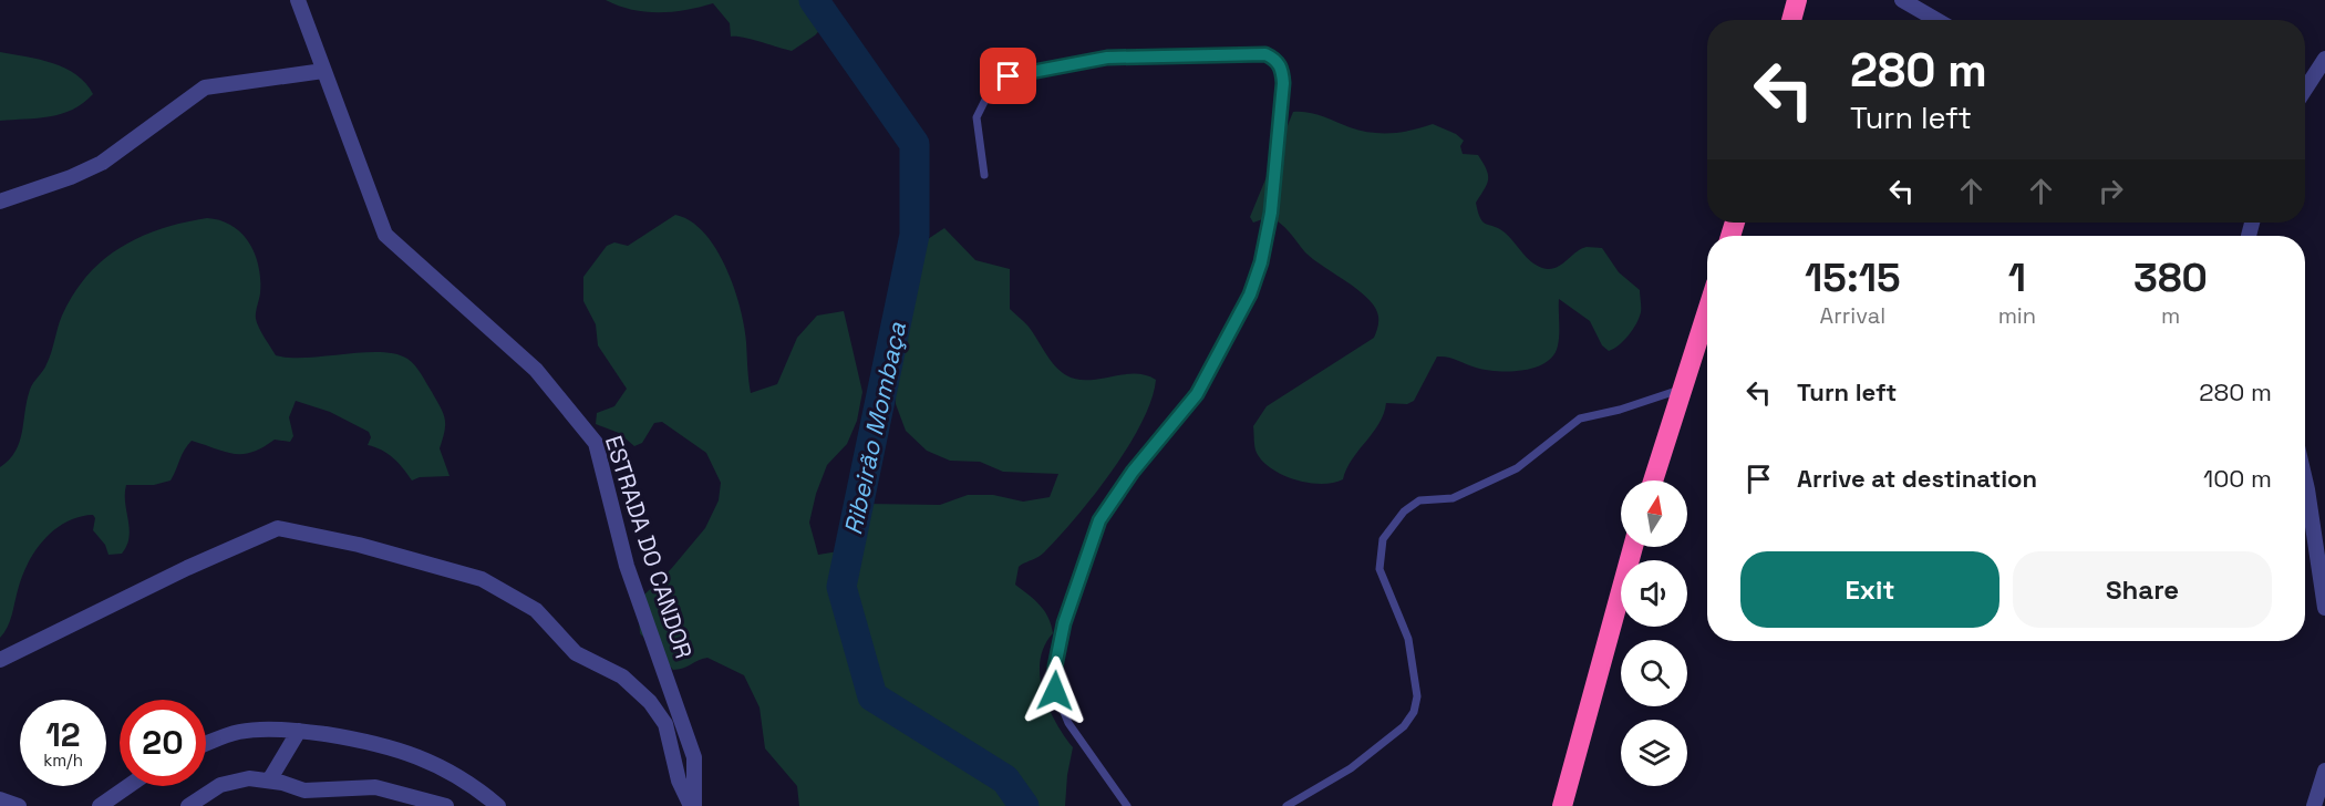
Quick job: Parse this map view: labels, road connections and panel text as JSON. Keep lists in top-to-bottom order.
{
  "streets": {
    "street": ["ESTRADA DO CANDOR"]
  },
  "water": ["Ribeirão Mombaça"],
  "north": "top",
  "page": {
    "turn": ["280 m", "Turn left"],
    "eta": [
      "15:15",
      "Arrival",
      "1",
      "min",
      "380",
      "m"
    ],
    "list": [
      {
        "name": "Turn left",
        "value": "280 m"
      },
      {
        "name": "Arrive at destination",
        "value": "100 m"
      }
    ],
    "buttons": ["Exit", "Share"],
    "speed": "12 km/h",
    "limit": "20"
  }
}
